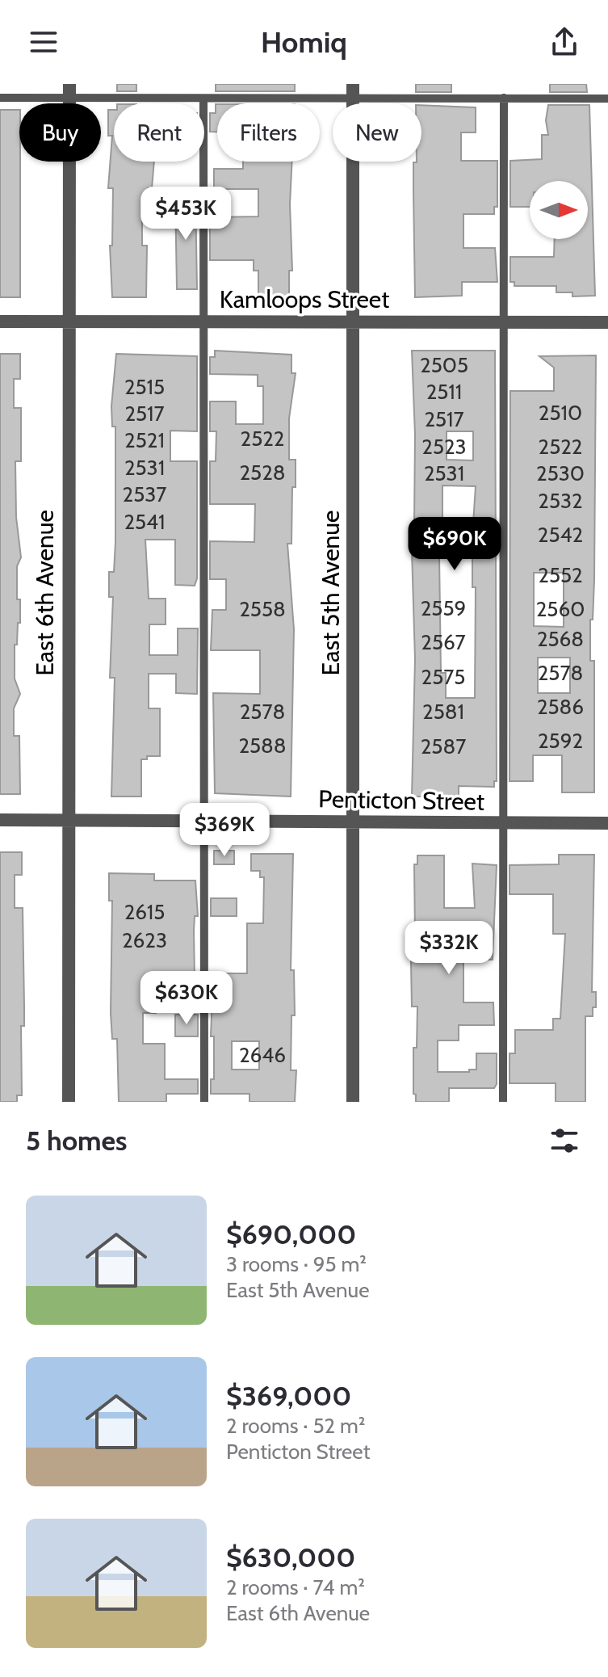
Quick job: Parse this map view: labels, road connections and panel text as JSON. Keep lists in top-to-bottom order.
{
  "streets": {
    "street": [
      "Kamloops Street",
      "East 6th Avenue",
      "East 5th Avenue",
      "Penticton Street"
    ]
  },
  "crossings": [
    ["Kamloops Street", "East 6th Avenue"],
    ["Kamloops Street", "East 5th Avenue"],
    ["East 6th Avenue", "Penticton Street"],
    ["East 5th Avenue", "Penticton Street"]
  ],
  "house_numbers": [
    "2505",
    "2515",
    "2511",
    "2510",
    "2517",
    "2517",
    "2522",
    "2521",
    "2523",
    "2522",
    "2531",
    "2528",
    "2531",
    "2530",
    "2537",
    "2532",
    "2541",
    "2542",
    "2552",
    "2559",
    "2558",
    "2560",
    "2568",
    "2567",
    "2578",
    "2575",
    "2586",
    "2578",
    "2581",
    "2592",
    "2588",
    "2587",
    "2615",
    "2623",
    "2646"
  ],
  "north": "right",
  "page": {
    "header": "Homiq",
    "chip": [
      "Buy",
      "Rent",
      "Filters",
      "New"
    ],
    "price": [
      "$453K",
      "$690K",
      "$369K",
      "$332K",
      "$630K"
    ],
    "heading": "5 homes",
    "list": [
      {
        "name": "$690,000",
        "note": "3 rooms · 95 m² · East 5th Avenue"
      },
      {
        "name": "$369,000",
        "note": "2 rooms · 52 m² · Penticton Street"
      },
      {
        "name": "$630,000",
        "note": "2 rooms · 74 m² · East 6th Avenue"
      }
    ]
  }
}
